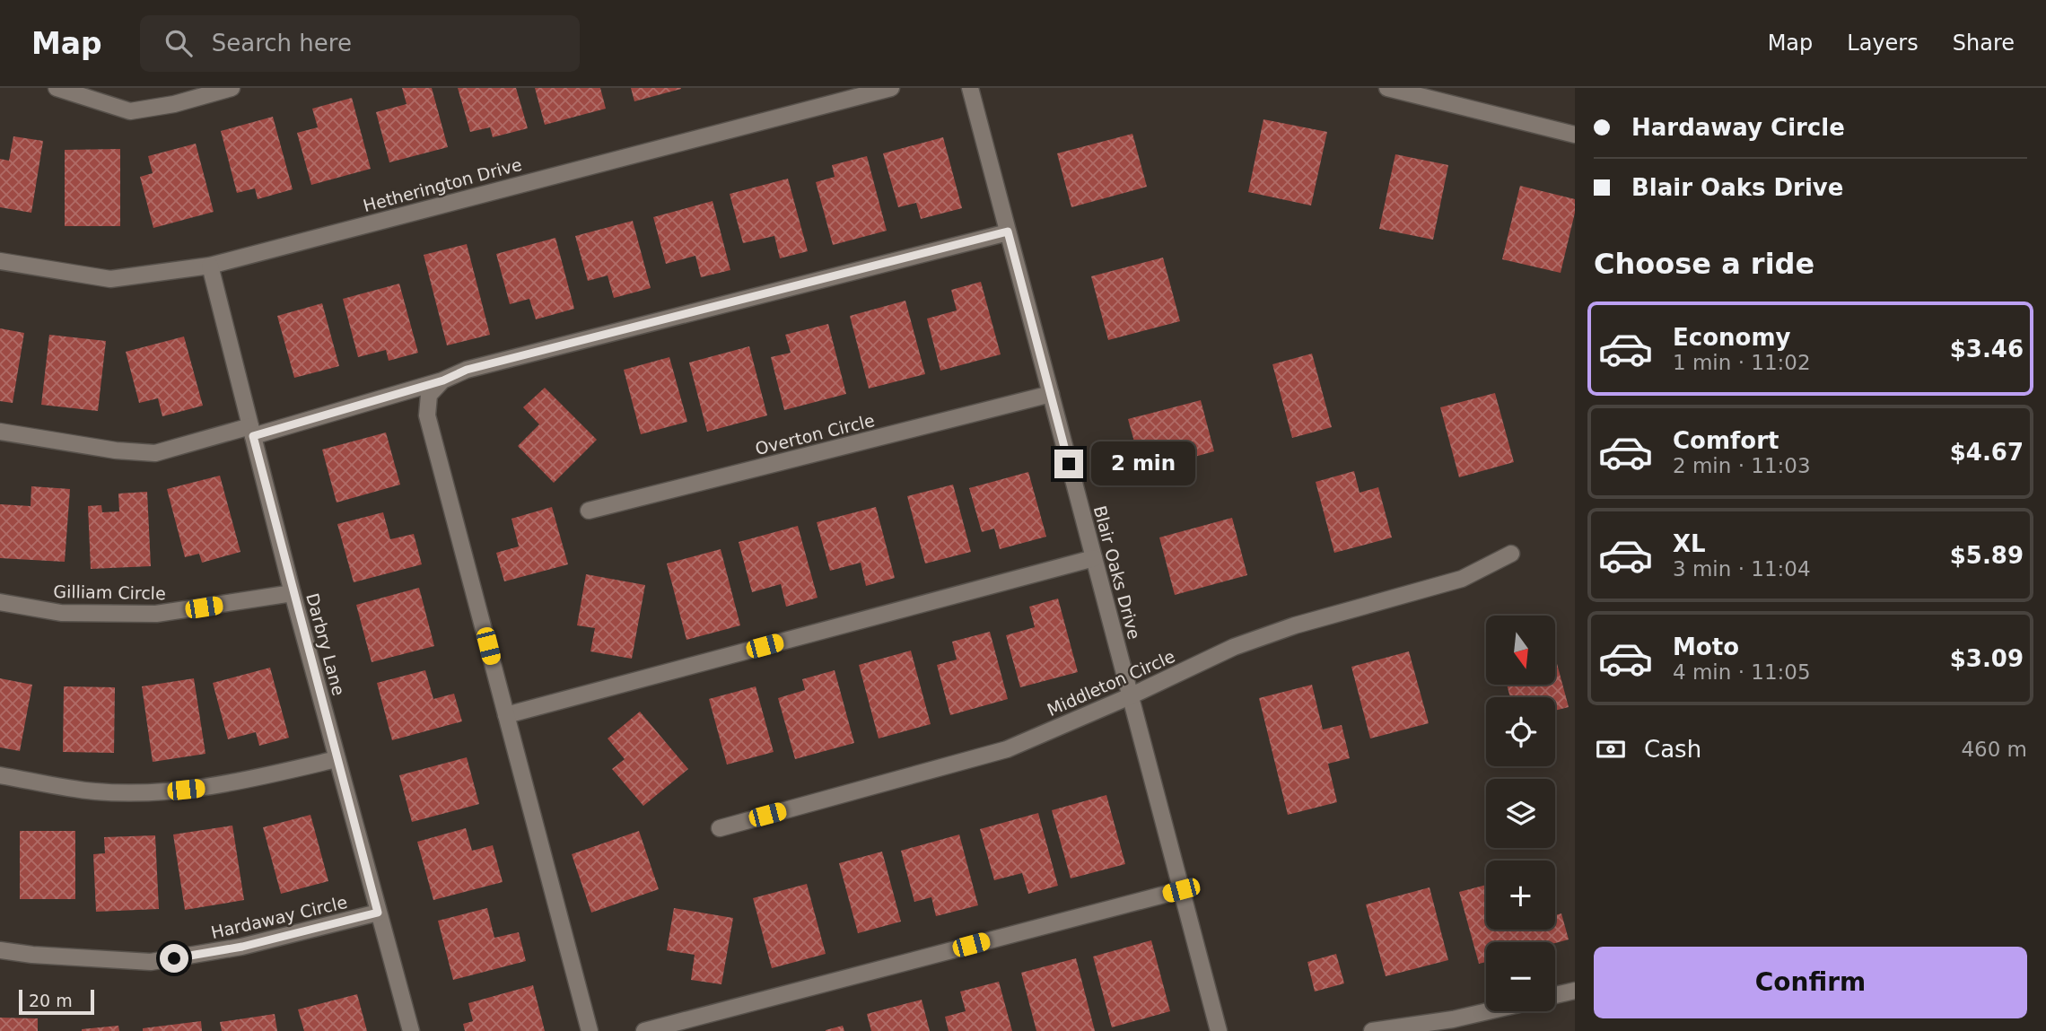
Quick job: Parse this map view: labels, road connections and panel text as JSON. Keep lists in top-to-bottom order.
{
  "streets": {
    "street": [
      "Hetherington Drive",
      "Overton Circle",
      "Blair Oaks Drive",
      "Gilliam Circle",
      "Darbry Lane",
      "Middleton Circle",
      "Hardaway Circle"
    ]
  },
  "crossings": [
    ["Hetherington Drive", "Darbry Lane"],
    ["Overton Circle", "Blair Oaks Drive"],
    ["Blair Oaks Drive", "Middleton Circle"],
    ["Gilliam Circle", "Darbry Lane"],
    ["Darbry Lane", "Hardaway Circle"]
  ],
  "scale_bar": "20 m",
  "north": "bottom",
  "page": {
    "header": "Map",
    "search": "Search here",
    "nav": ["Map", "Layers", "Share"],
    "banner": ["Hardaway Circle", "Blair Oaks Drive"],
    "heading": "Choose a ride",
    "list": [
      {
        "name": "Economy",
        "note": "1 min · 11:02",
        "value": "$3.46"
      },
      {
        "name": "Comfort",
        "note": "2 min · 11:03",
        "value": "$4.67"
      },
      {
        "name": "XL",
        "note": "3 min · 11:04",
        "value": "$5.89"
      },
      {
        "name": "Moto",
        "note": "4 min · 11:05",
        "value": "$3.09"
      }
    ],
    "bubble": "2 min",
    "map_buttons": ["+", "−"],
    "pay": ["Cash", "460 m"],
    "buttons": "Confirm",
    "scale": "20 m"
  }
}
